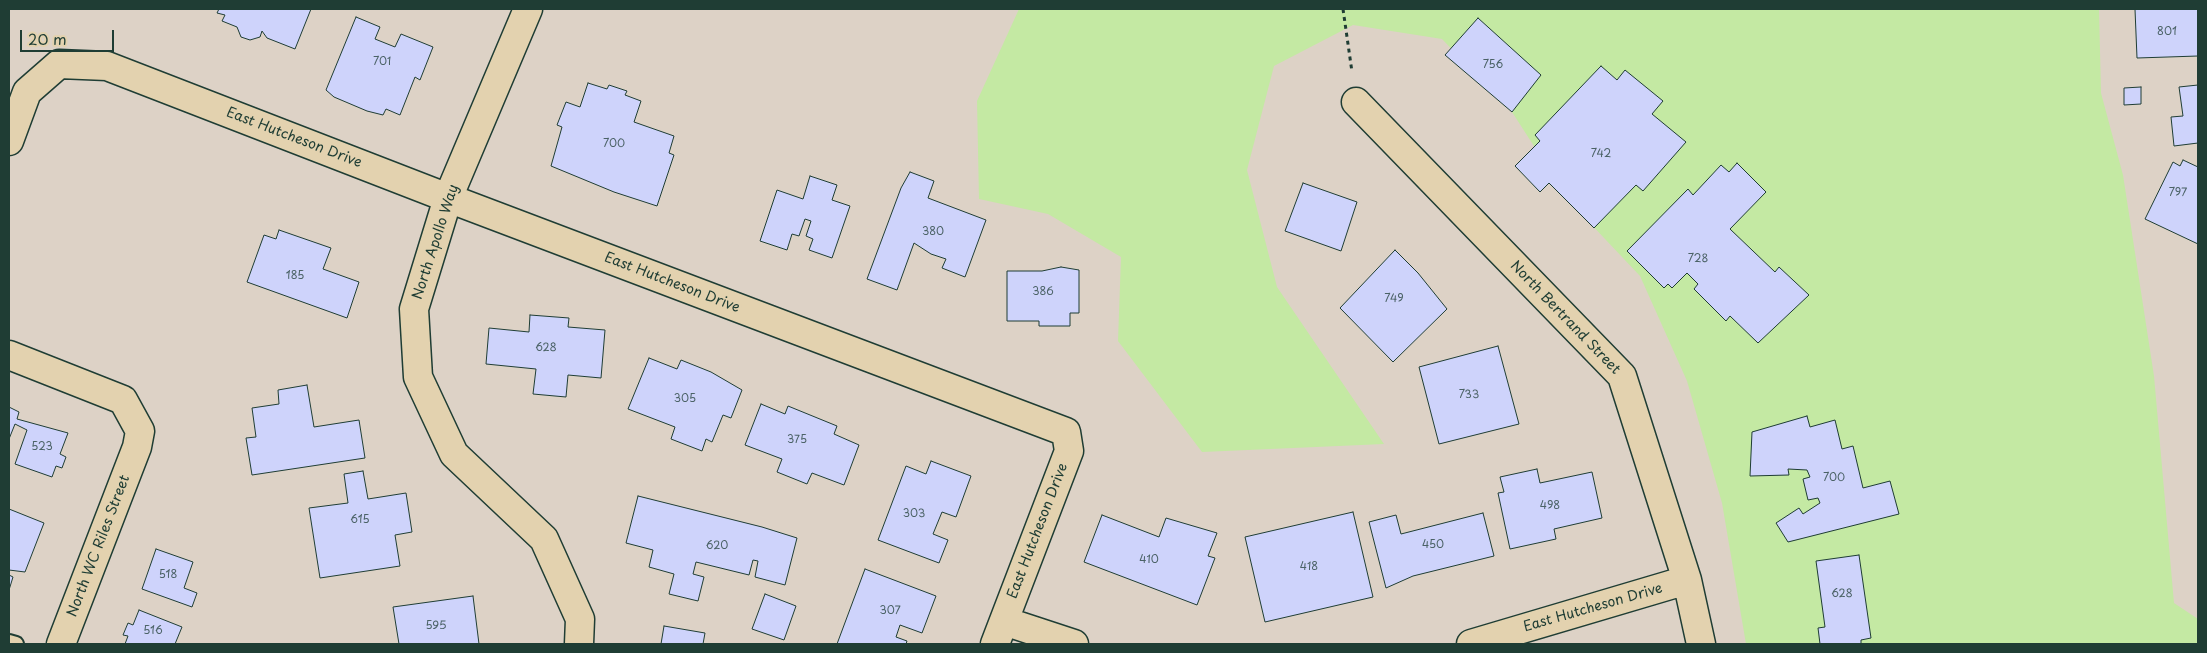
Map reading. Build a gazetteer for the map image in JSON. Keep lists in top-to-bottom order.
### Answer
{
  "streets": {
    "street": [
      "East Hutcheson Drive",
      "North Apollo Way",
      "North Bertrand Street",
      "North WC Riles Street"
    ]
  },
  "crossings": [
    ["East Hutcheson Drive", "North Apollo Way"],
    ["East Hutcheson Drive", "North Bertrand Street"]
  ],
  "house_numbers": [
    "801",
    "701",
    "756",
    "700",
    "742",
    "797",
    "380",
    "728",
    "185",
    "386",
    "749",
    "628",
    "733",
    "305",
    "375",
    "523",
    "700",
    "498",
    "303",
    "615",
    "450",
    "620",
    "410",
    "418",
    "518",
    "628",
    "307",
    "595",
    "516"
  ],
  "scale_bar": "20 m"
}
